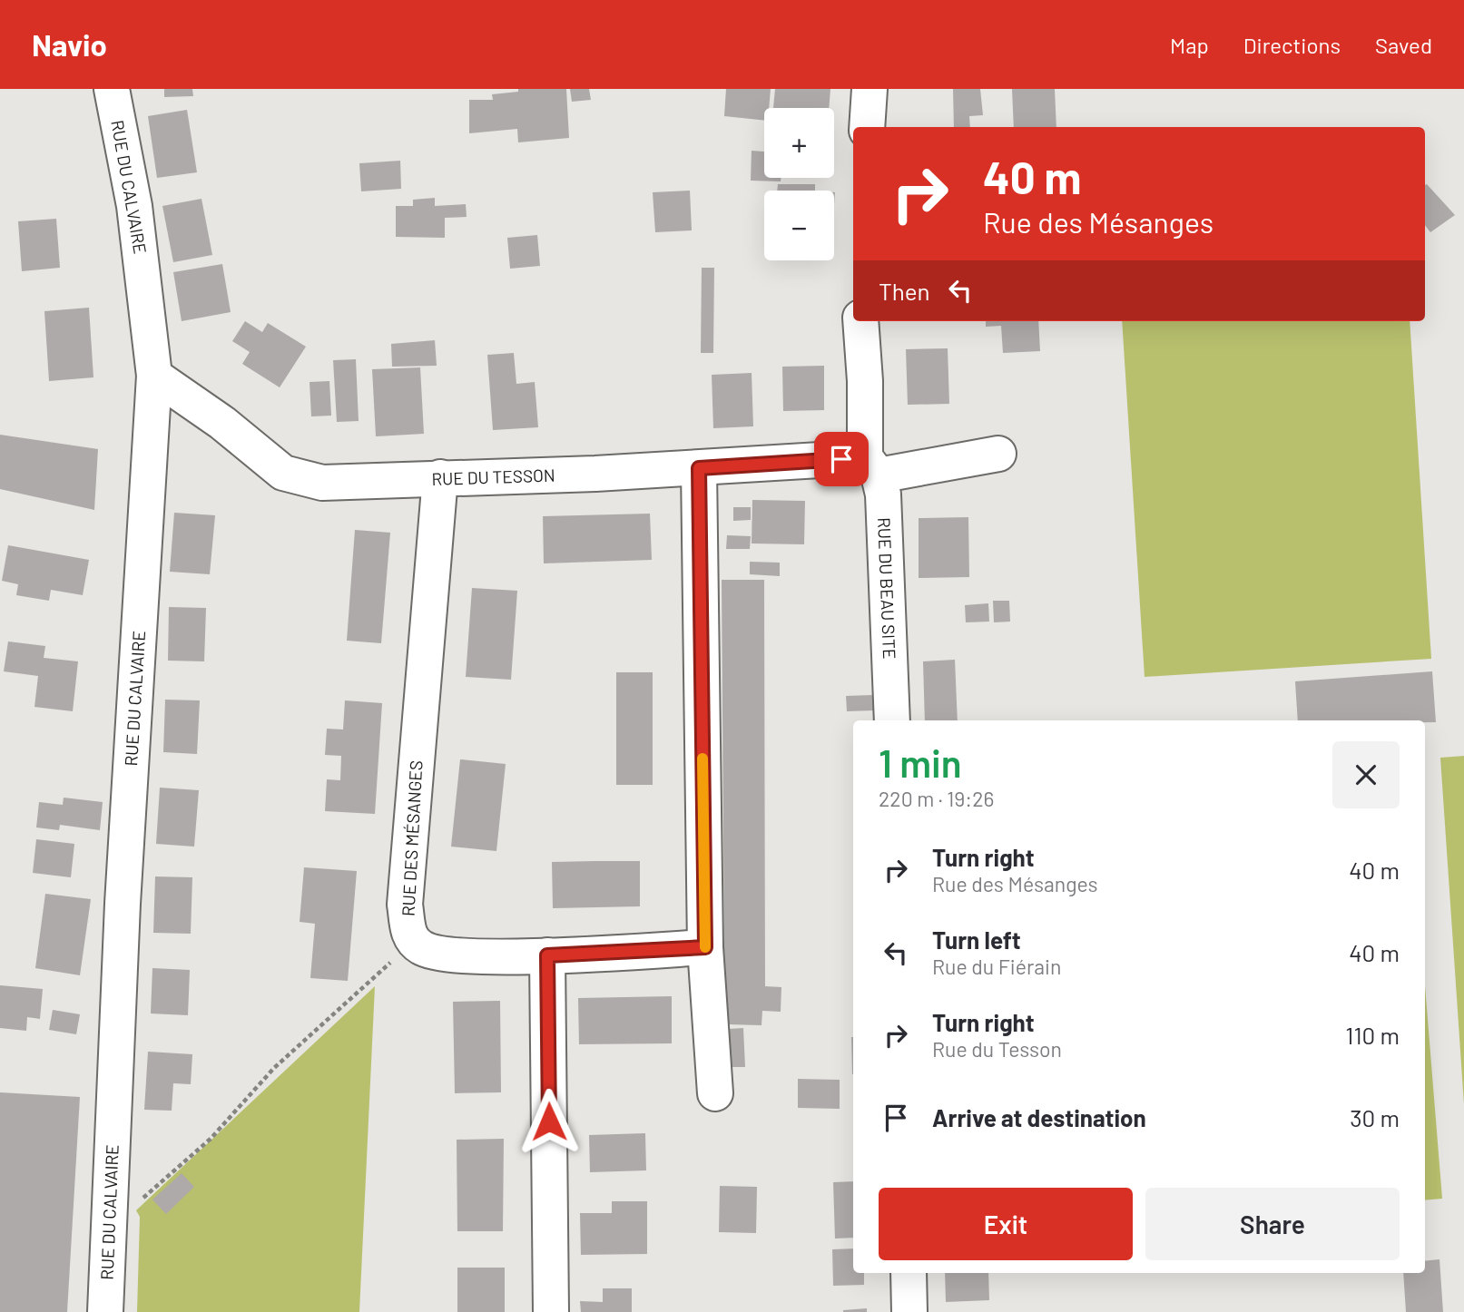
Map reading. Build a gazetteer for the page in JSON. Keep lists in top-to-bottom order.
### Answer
{
  "streets": {
    "street": [
      "RUE DU CALVAIRE",
      "RUE DU TESSON",
      "RUE DU BEAU SITE",
      "RUE DES MÉSANGES"
    ]
  },
  "crossings": [
    ["RUE DU CALVAIRE", "RUE DU TESSON"],
    ["RUE DU TESSON", "RUE DU BEAU SITE"],
    ["RUE DU TESSON", "RUE DES MÉSANGES"]
  ],
  "page": {
    "header": "Navio",
    "nav": ["Map", "Directions", "Saved"],
    "map_buttons": ["+", "−"],
    "turn": ["40 m", "Rue des Mésanges"],
    "then": "Then",
    "heading": ["1 min", "220 m · 19:26"],
    "list": [
      {
        "name": "Turn right",
        "note": "Rue des Mésanges",
        "value": "40 m"
      },
      {
        "name": "Turn left",
        "note": "Rue du Fiérain",
        "value": "40 m"
      },
      {
        "name": "Turn right",
        "note": "Rue du Tesson",
        "value": "110 m"
      },
      {
        "name": "Arrive at destination",
        "value": "30 m"
      }
    ],
    "buttons": ["Exit", "Share"]
  }
}
